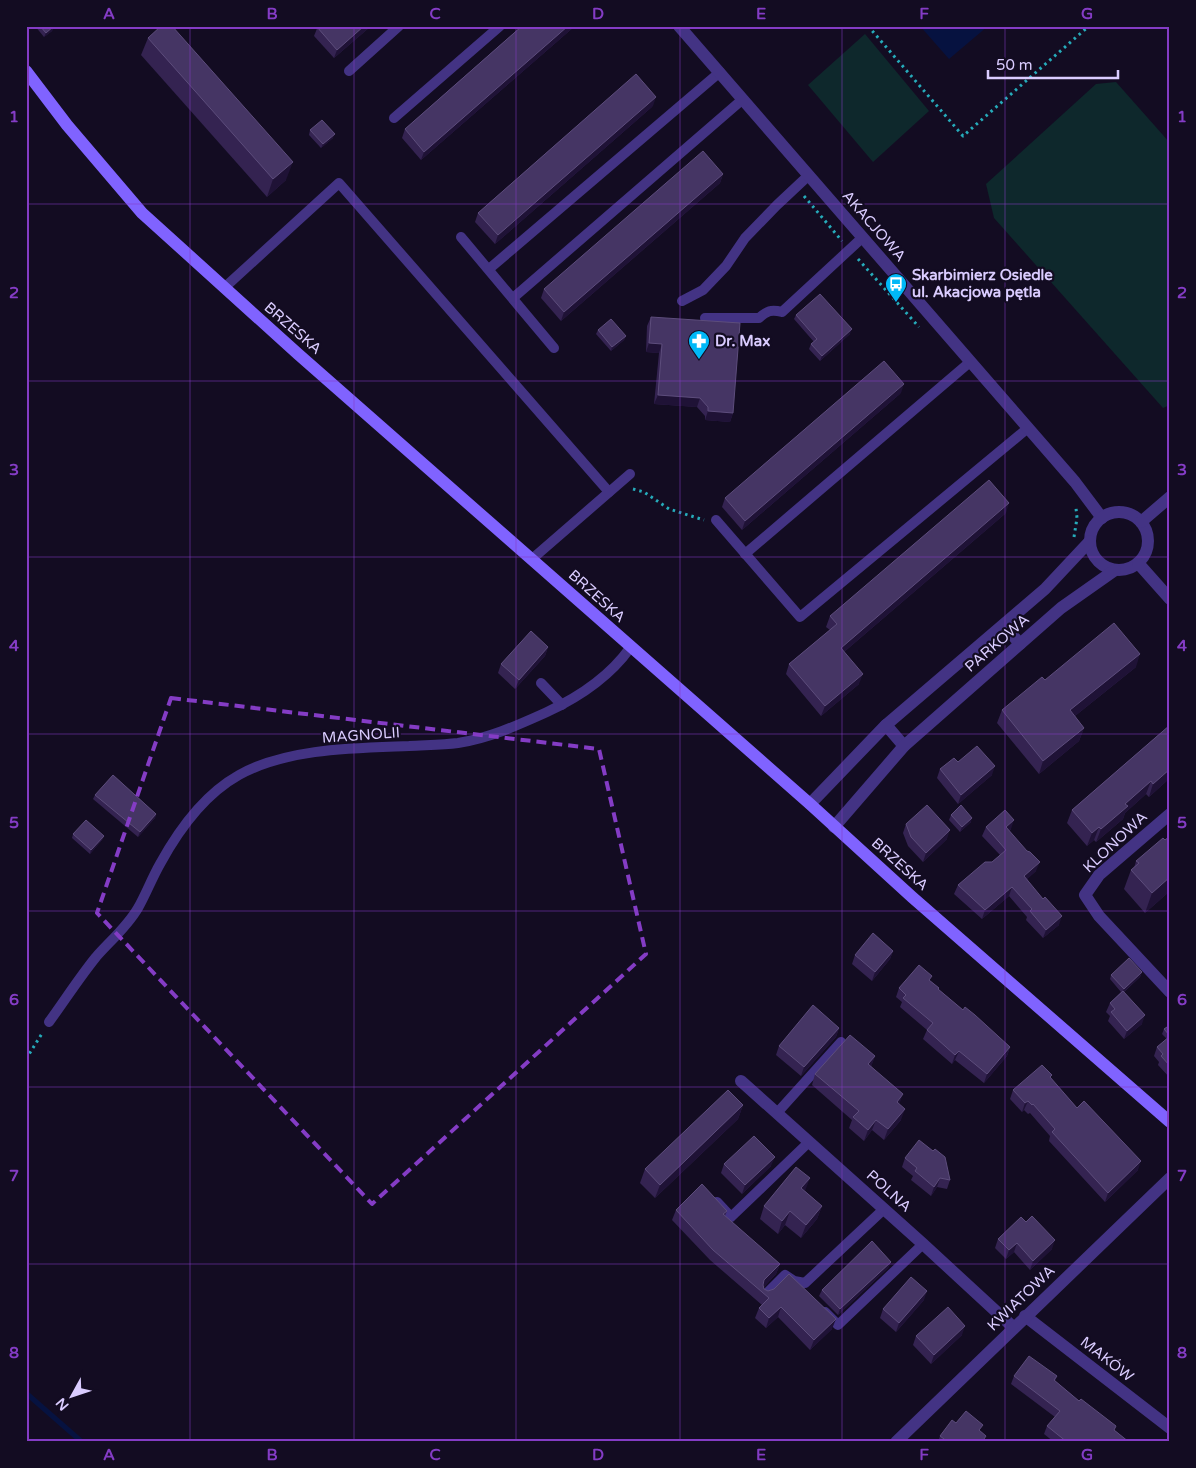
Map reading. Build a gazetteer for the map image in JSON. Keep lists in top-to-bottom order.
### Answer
{
  "streets": {
    "street": [
      "AKACJOWA",
      "BRZESKA",
      "PARKOWA",
      "KLONOWA",
      "POLNA",
      "KWIATOWA",
      "MAKÓW"
    ],
    "lane": ["MAGNOLII"]
  },
  "crossings": [
    ["AKACJOWA", "PARKOWA"],
    ["BRZESKA", "PARKOWA"],
    ["BRZESKA", "MAGNOLII"],
    ["POLNA", "KWIATOWA"],
    ["KWIATOWA", "MAKÓW"]
  ],
  "places": {
    "bus stop": ["Skarbimierz Osiedle ul. Akacjowa pętla"],
    "pharmacy": ["Dr. Max"]
  },
  "scale_bar": "50 m",
  "north": "bottom left",
  "grid": {
    "columns": [
      "A",
      "B",
      "C",
      "D",
      "E",
      "F",
      "G"
    ],
    "rows": [
      "1",
      "2",
      "3",
      "4",
      "5",
      "6",
      "7",
      "8"
    ]
  }
}
